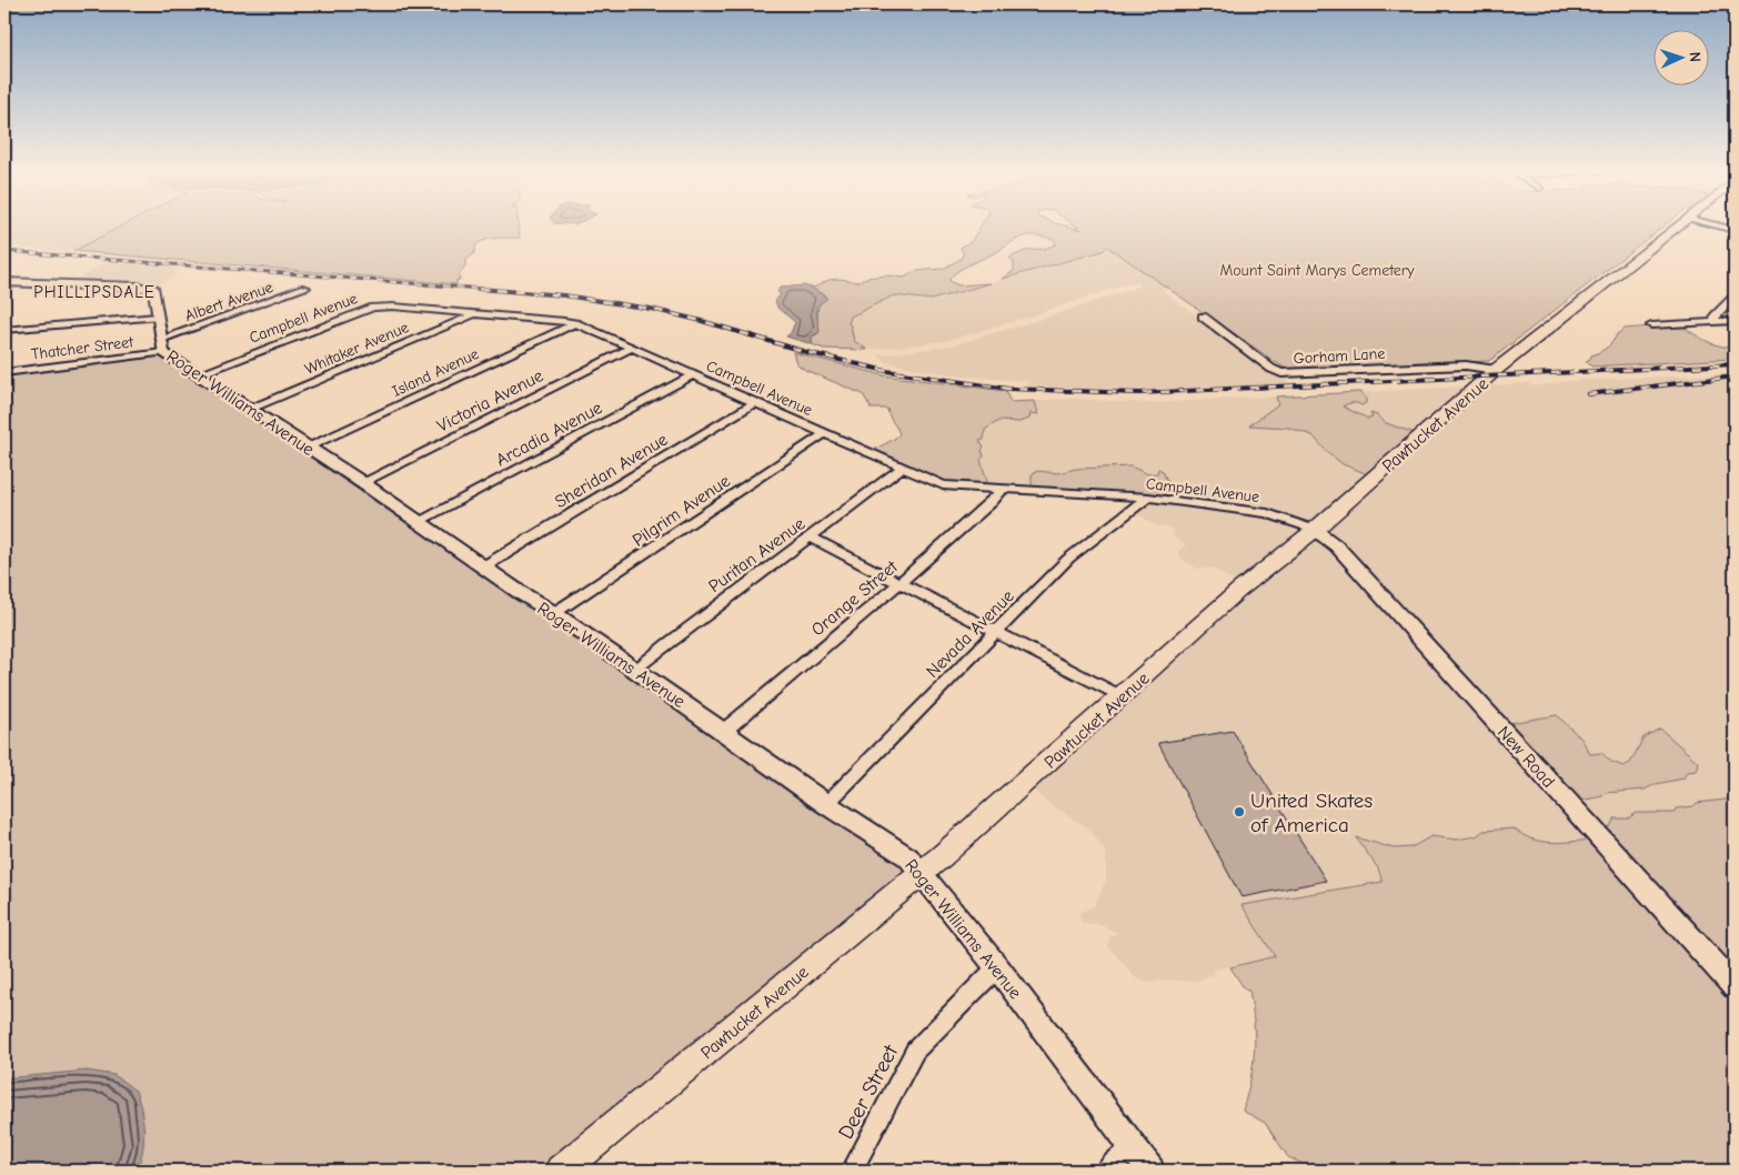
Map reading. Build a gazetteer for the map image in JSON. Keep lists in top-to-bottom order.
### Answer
{
  "streets": {
    "main road": ["Roger Williams Avenue", "Pawtucket Avenue", "New Road"],
    "street": [
      "Albert Avenue",
      "Campbell Avenue",
      "Thatcher Street",
      "Whitaker Avenue",
      "Gorham Lane",
      "Island Avenue",
      "Victoria Avenue",
      "Arcadia Avenue",
      "Sheridan Avenue",
      "Pilgrim Avenue",
      "Puritan Avenue",
      "Orange Street",
      "Nevada Avenue",
      "Deer Street"
    ]
  },
  "crossings": [
    ["Albert Avenue", "Thatcher Street"],
    ["Albert Avenue", "Roger Williams Avenue"],
    ["Campbell Avenue", "Whitaker Avenue"],
    ["Campbell Avenue", "Island Avenue"],
    ["Campbell Avenue", "Victoria Avenue"],
    ["Campbell Avenue", "Roger Williams Avenue"],
    ["Campbell Avenue", "Pawtucket Avenue"],
    ["Campbell Avenue", "Arcadia Avenue"],
    ["Campbell Avenue", "Sheridan Avenue"],
    ["Campbell Avenue", "Pilgrim Avenue"],
    ["Campbell Avenue", "Puritan Avenue"],
    ["Campbell Avenue", "Orange Street"],
    ["Campbell Avenue", "Nevada Avenue"],
    ["Campbell Avenue", "New Road"],
    ["Thatcher Street", "Roger Williams Avenue"],
    ["Whitaker Avenue", "Roger Williams Avenue"],
    ["Gorham Lane", "Pawtucket Avenue"],
    ["Island Avenue", "Roger Williams Avenue"],
    ["Victoria Avenue", "Roger Williams Avenue"],
    ["Roger Williams Avenue", "Pawtucket Avenue"],
    ["Roger Williams Avenue", "Arcadia Avenue"],
    ["Roger Williams Avenue", "Sheridan Avenue"],
    ["Roger Williams Avenue", "Pilgrim Avenue"],
    ["Roger Williams Avenue", "Puritan Avenue"],
    ["Roger Williams Avenue", "Orange Street"],
    ["Roger Williams Avenue", "Nevada Avenue"],
    ["Roger Williams Avenue", "Deer Street"],
    ["Pawtucket Avenue", "New Road"]
  ],
  "districts": ["PHILLIPSDALE"],
  "parks": ["Mount Saint Marys Cemetery"],
  "places": ["United Skates of America"],
  "north": "right"
}
